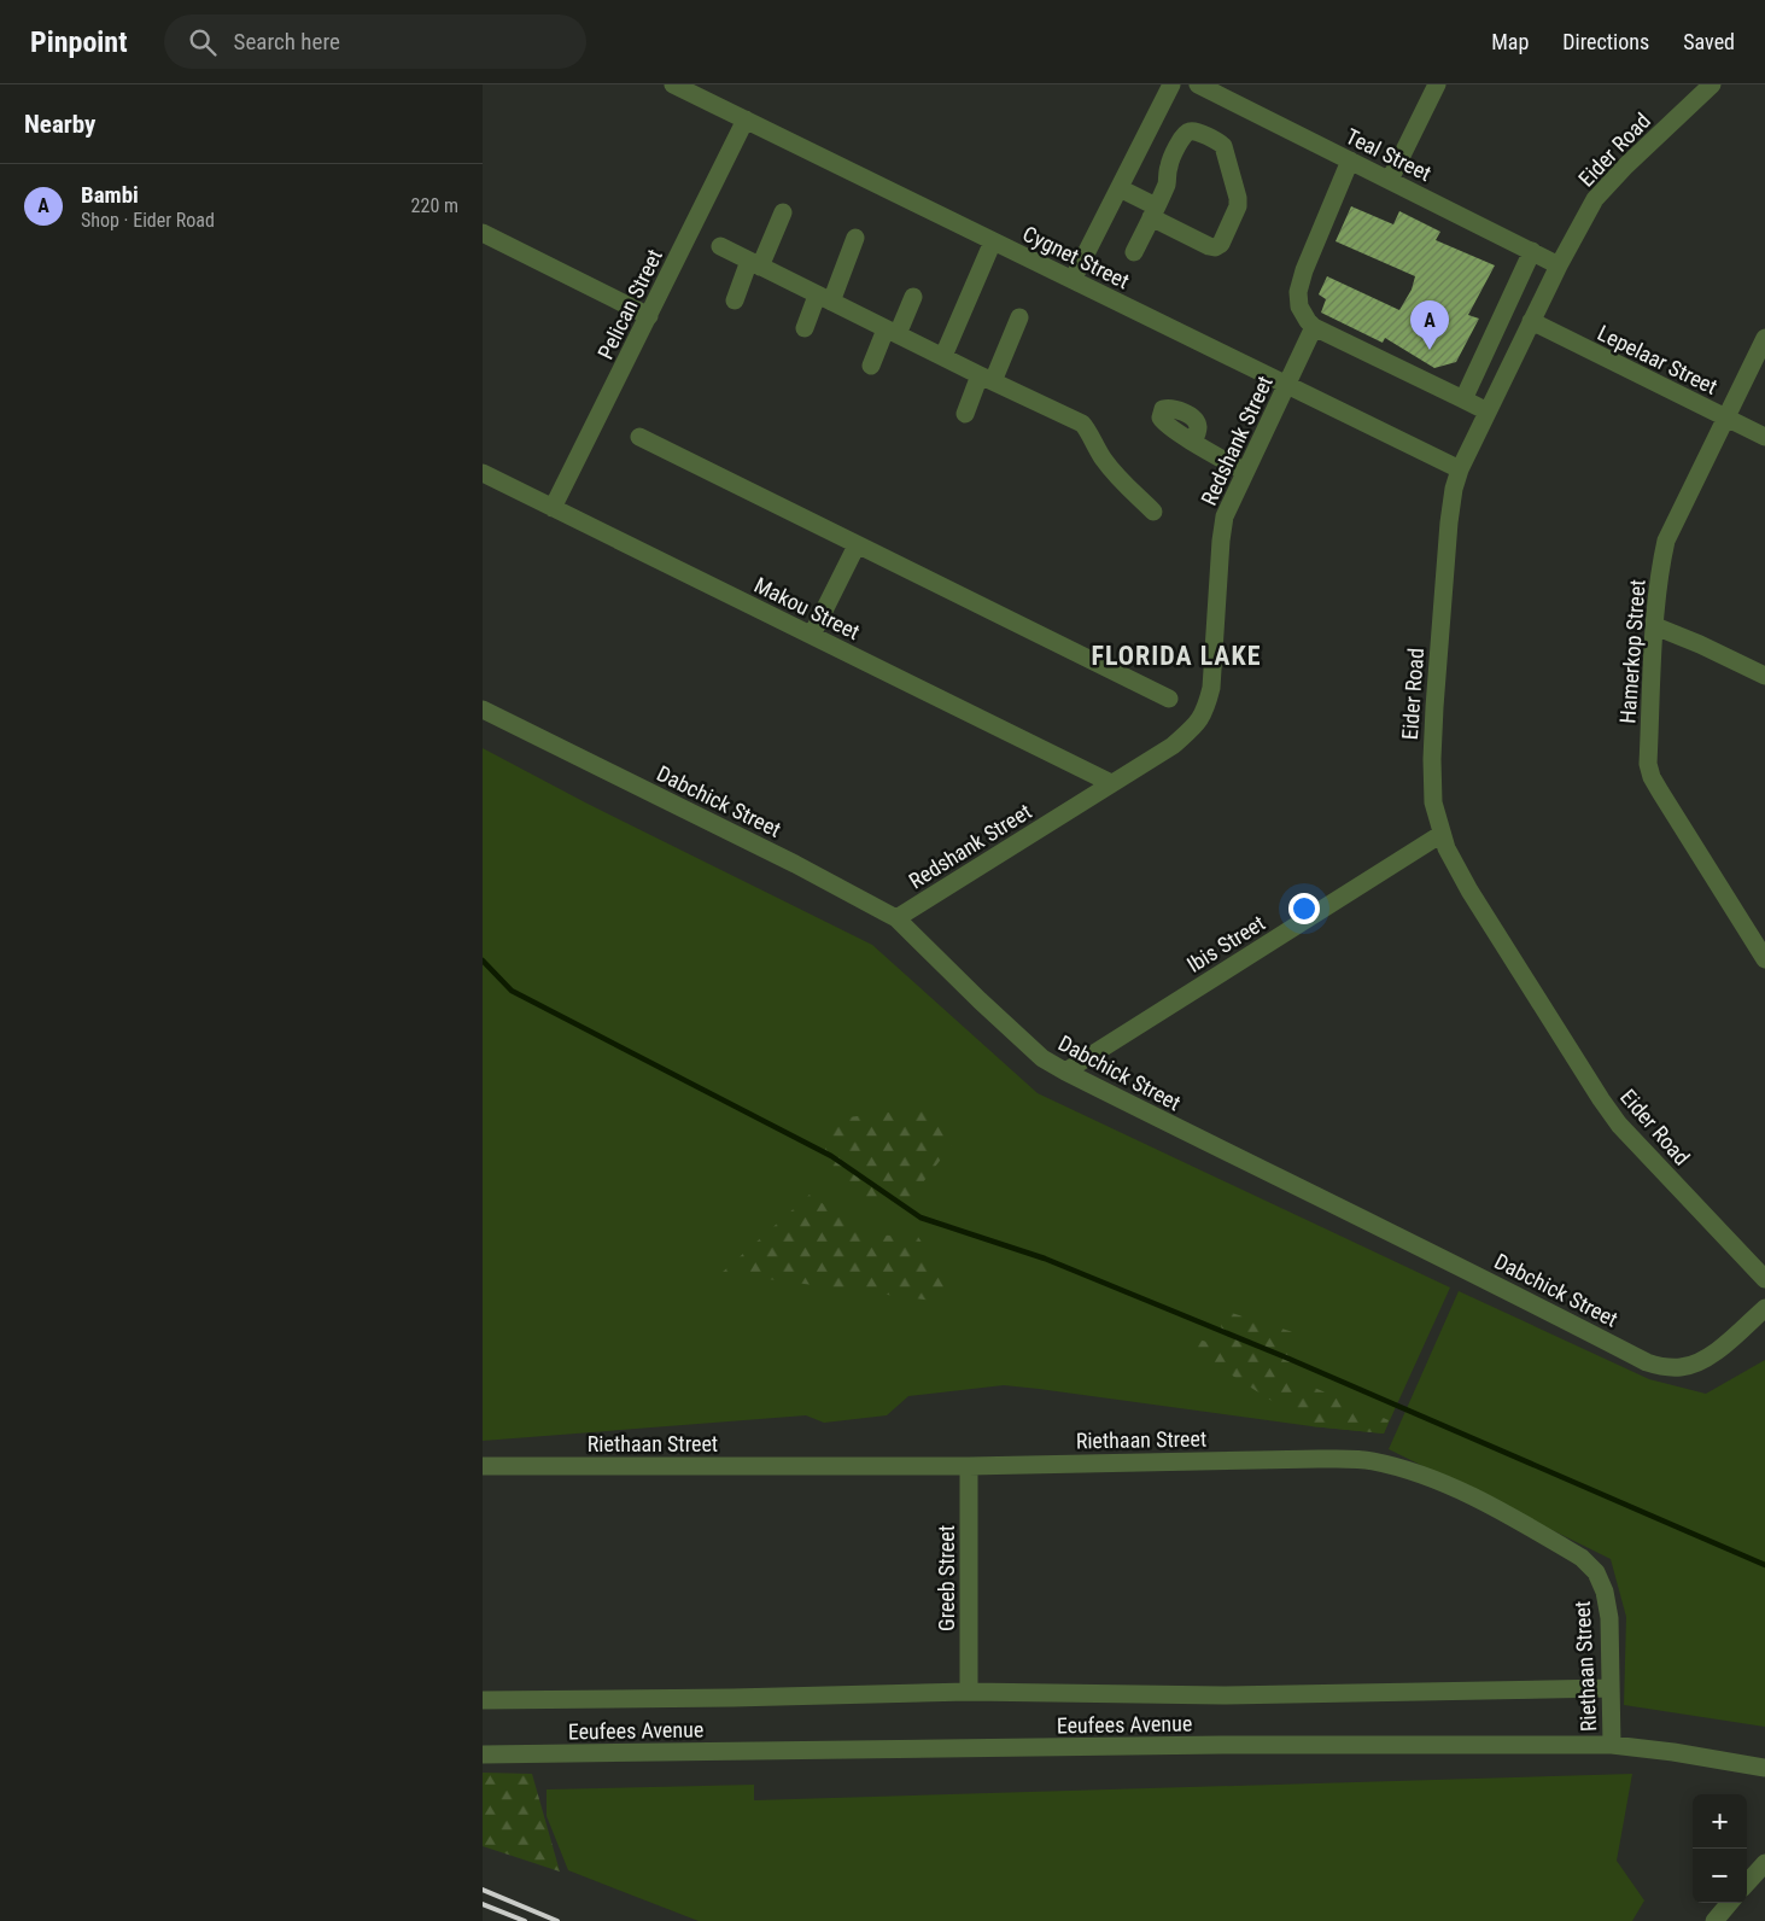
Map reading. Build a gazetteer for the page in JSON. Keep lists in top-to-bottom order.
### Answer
{
  "streets": {
    "street": [
      "Eider Road",
      "Teal Street",
      "Cygnet Street",
      "Pelican Street",
      "Lepelaar Street",
      "Redshank Street",
      "Makou Street",
      "Hamerkop Street",
      "Dabchick Street",
      "Ibis Street",
      "Riethaan Street",
      "Greeb Street",
      "Eeufees Avenue"
    ]
  },
  "crossings": [
    ["Eider Road", "Teal Street"],
    ["Eider Road", "Cygnet Street"],
    ["Eider Road", "Lepelaar Street"],
    ["Eider Road", "Ibis Street"],
    ["Cygnet Street", "Pelican Street"],
    ["Cygnet Street", "Redshank Street"],
    ["Pelican Street", "Makou Street"],
    ["Lepelaar Street", "Hamerkop Street"],
    ["Redshank Street", "Makou Street"],
    ["Redshank Street", "Dabchick Street"],
    ["Dabchick Street", "Ibis Street"],
    ["Riethaan Street", "Greeb Street"],
    ["Riethaan Street", "Eeufees Avenue"],
    ["Greeb Street", "Eeufees Avenue"]
  ],
  "districts": ["FLORIDA LAKE"],
  "page": {
    "header": "Pinpoint",
    "search": "Search here",
    "nav": ["Map", "Directions", "Saved"],
    "heading": "Nearby",
    "list": [
      {
        "mark": "A",
        "name": "Bambi",
        "note": "Shop · Eider Road",
        "value": "220 m"
      }
    ],
    "pins": "A",
    "map_buttons": ["+", "−"]
  }
}
